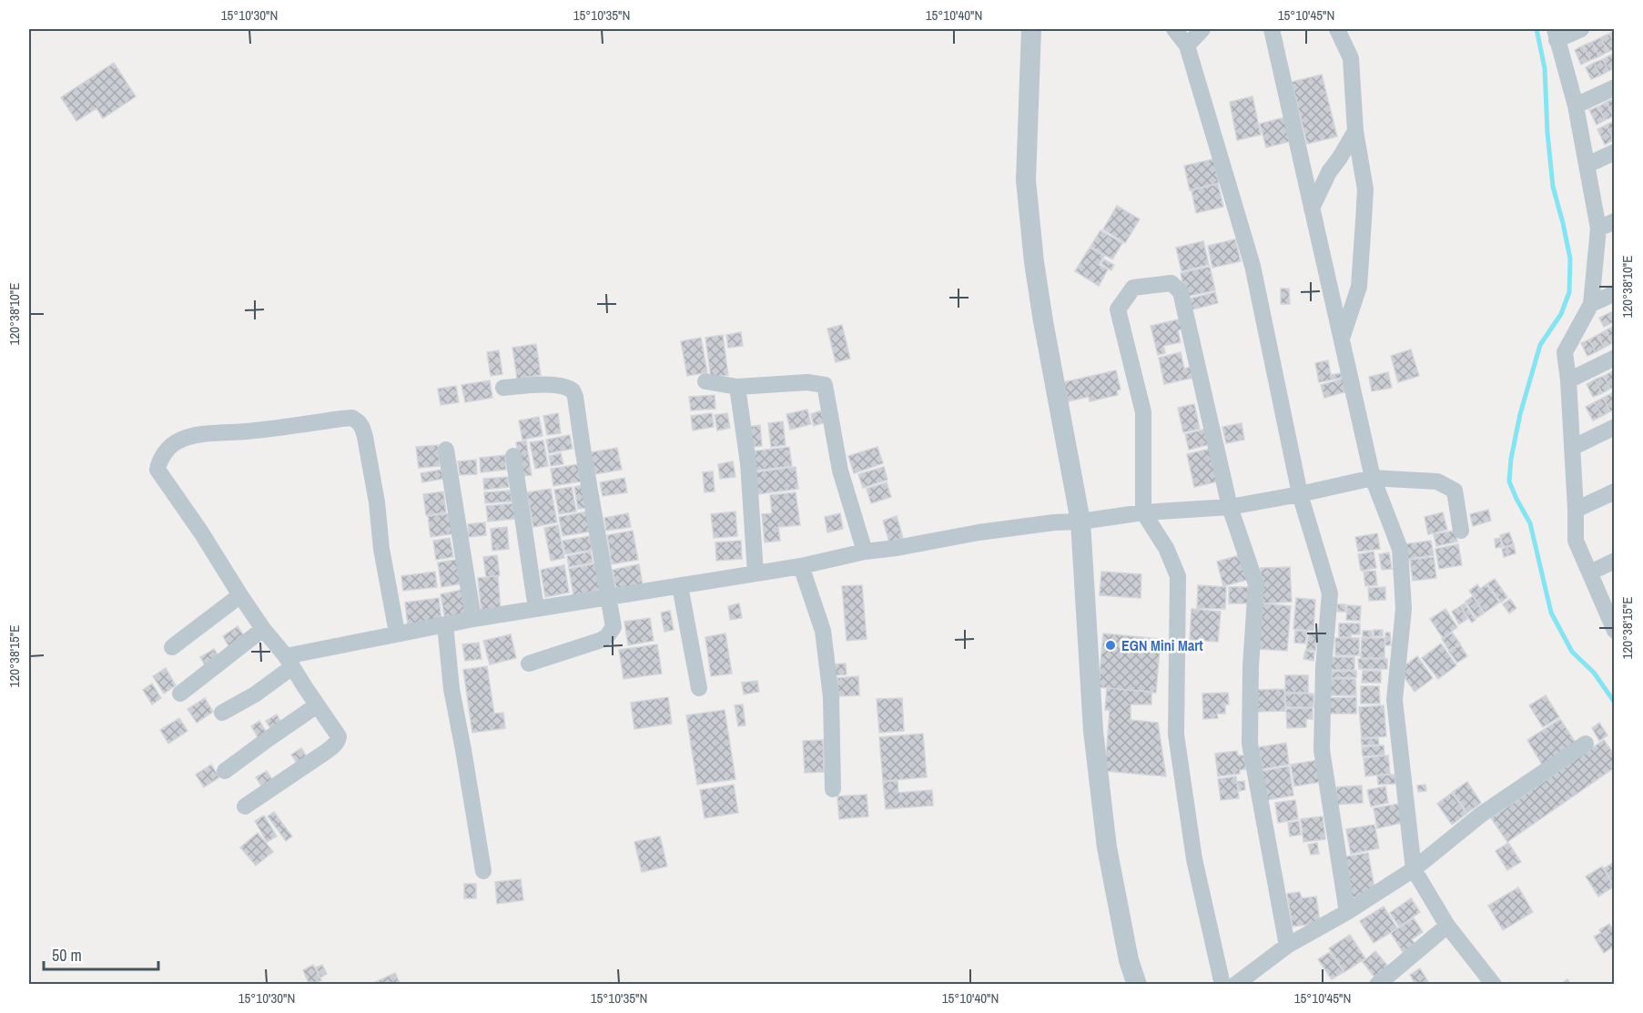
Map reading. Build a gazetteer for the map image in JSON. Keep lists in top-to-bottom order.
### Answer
{
  "places": ["EGN Mini Mart"],
  "scale_bar": "50 m",
  "coordinates": [
    "15°10'30\"N",
    "15°10'35\"N",
    "15°10'40\"N",
    "15°10'45\"N",
    "120°38'10\"E",
    "120°38'15\"E"
  ]
}
